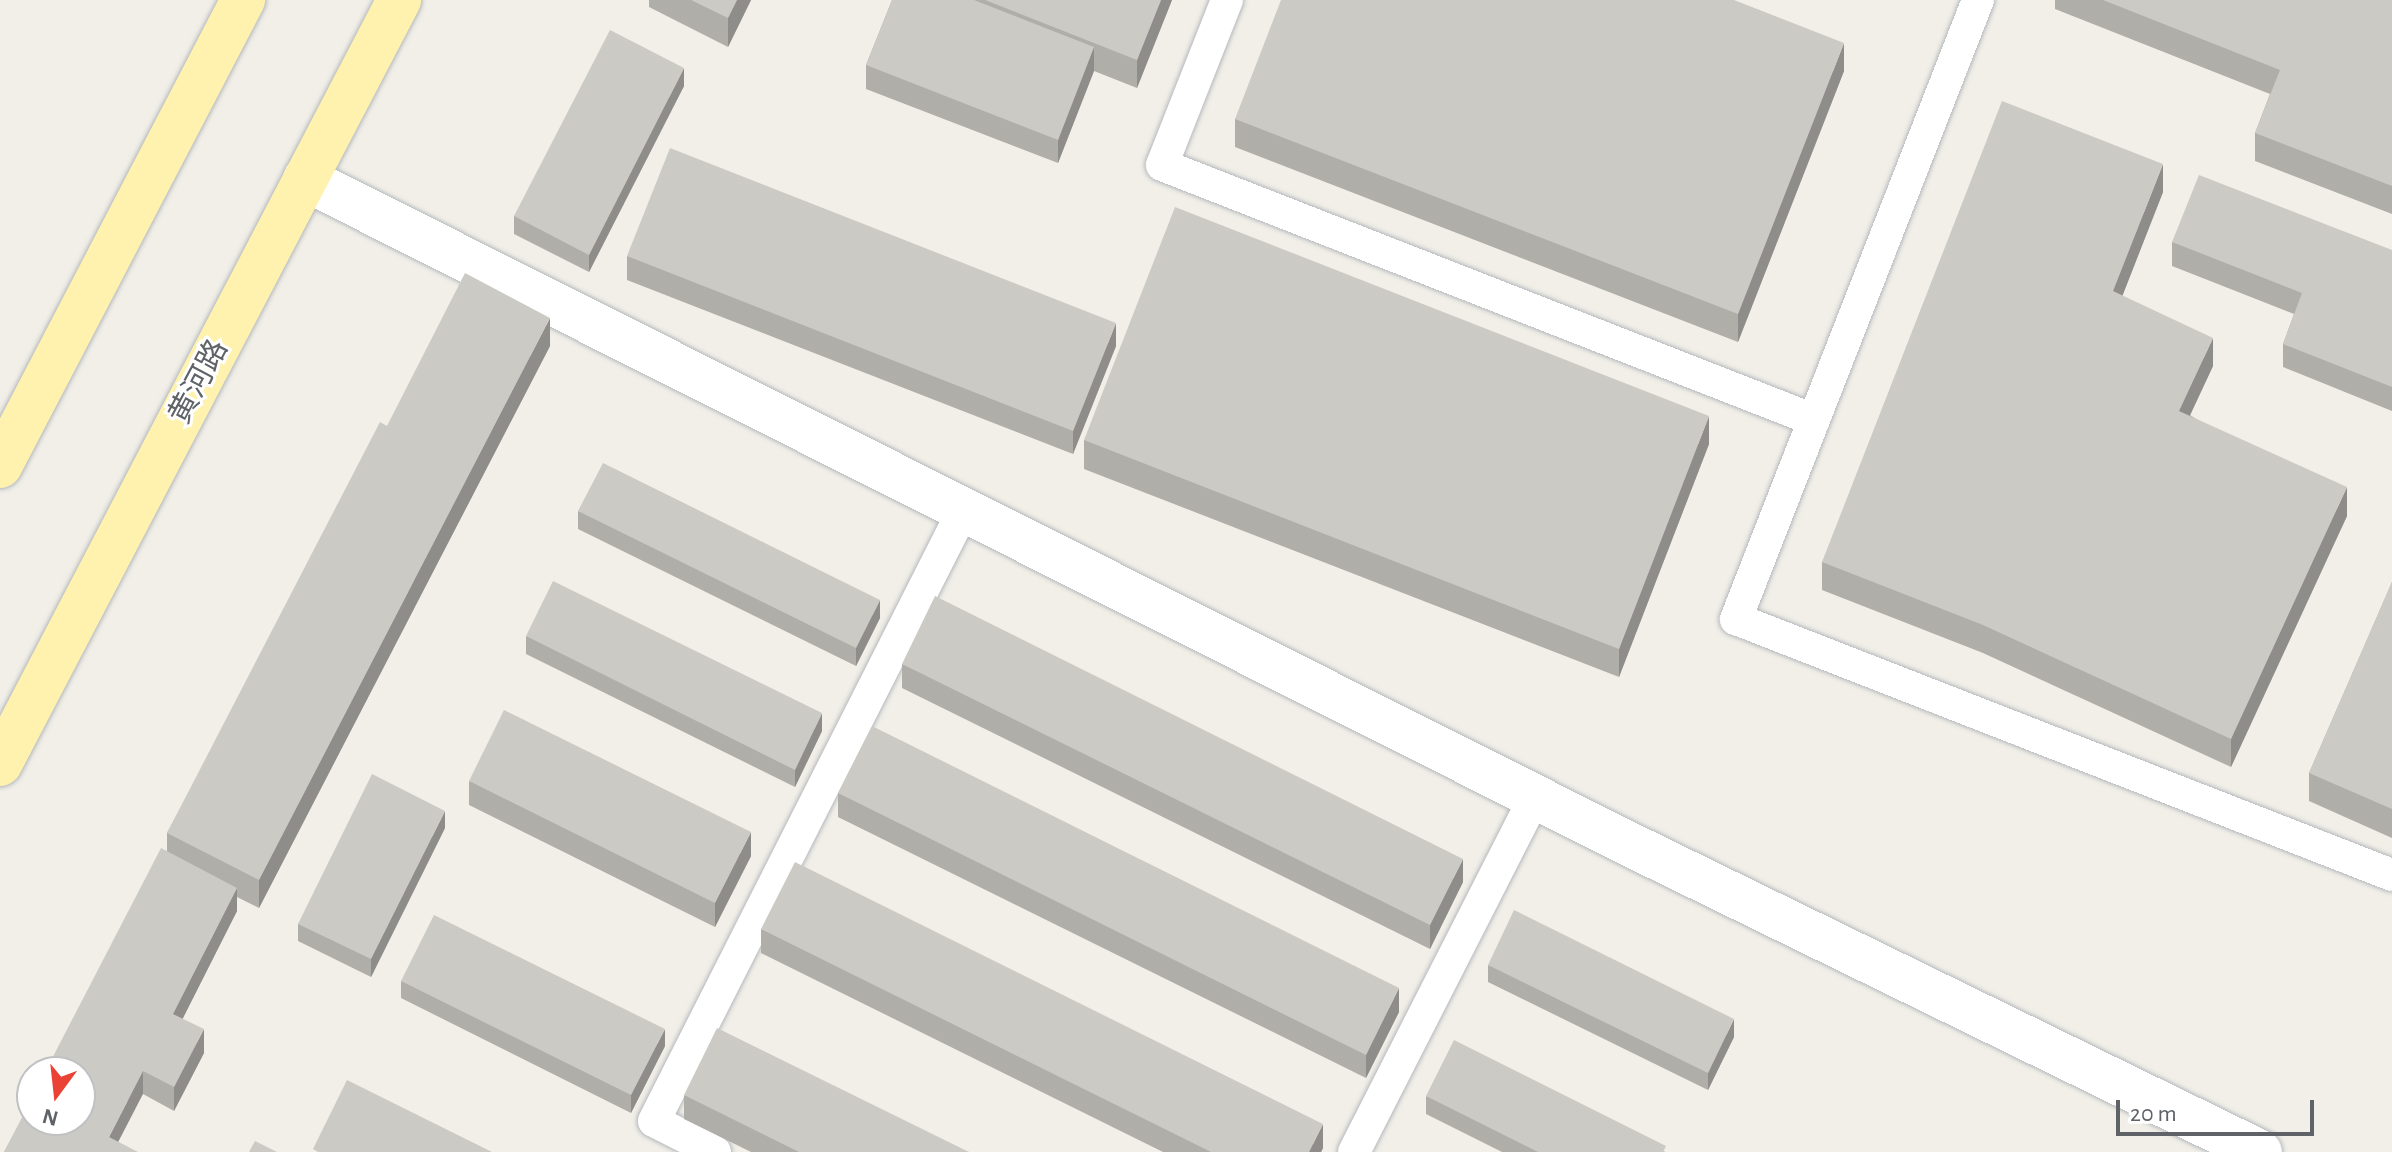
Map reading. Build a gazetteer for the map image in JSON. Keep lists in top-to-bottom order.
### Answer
{
  "streets": {
    "main road": ["黄河路"]
  },
  "scale_bar": "20 m",
  "north": "bottom"
}
